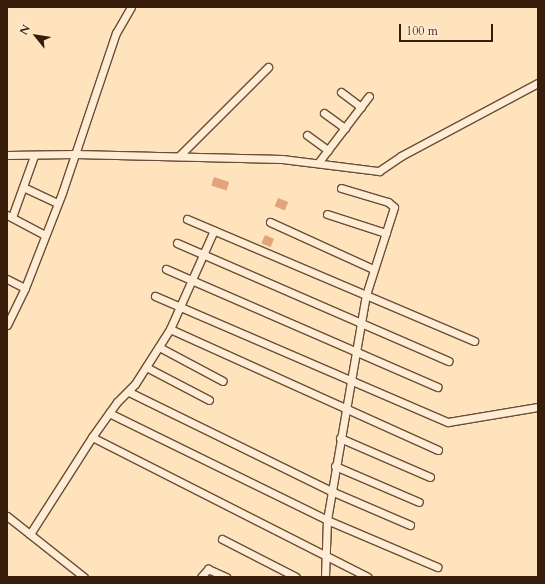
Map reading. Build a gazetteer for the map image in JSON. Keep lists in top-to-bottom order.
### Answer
{
  "scale_bar": "100 m",
  "north": "top left"
}
